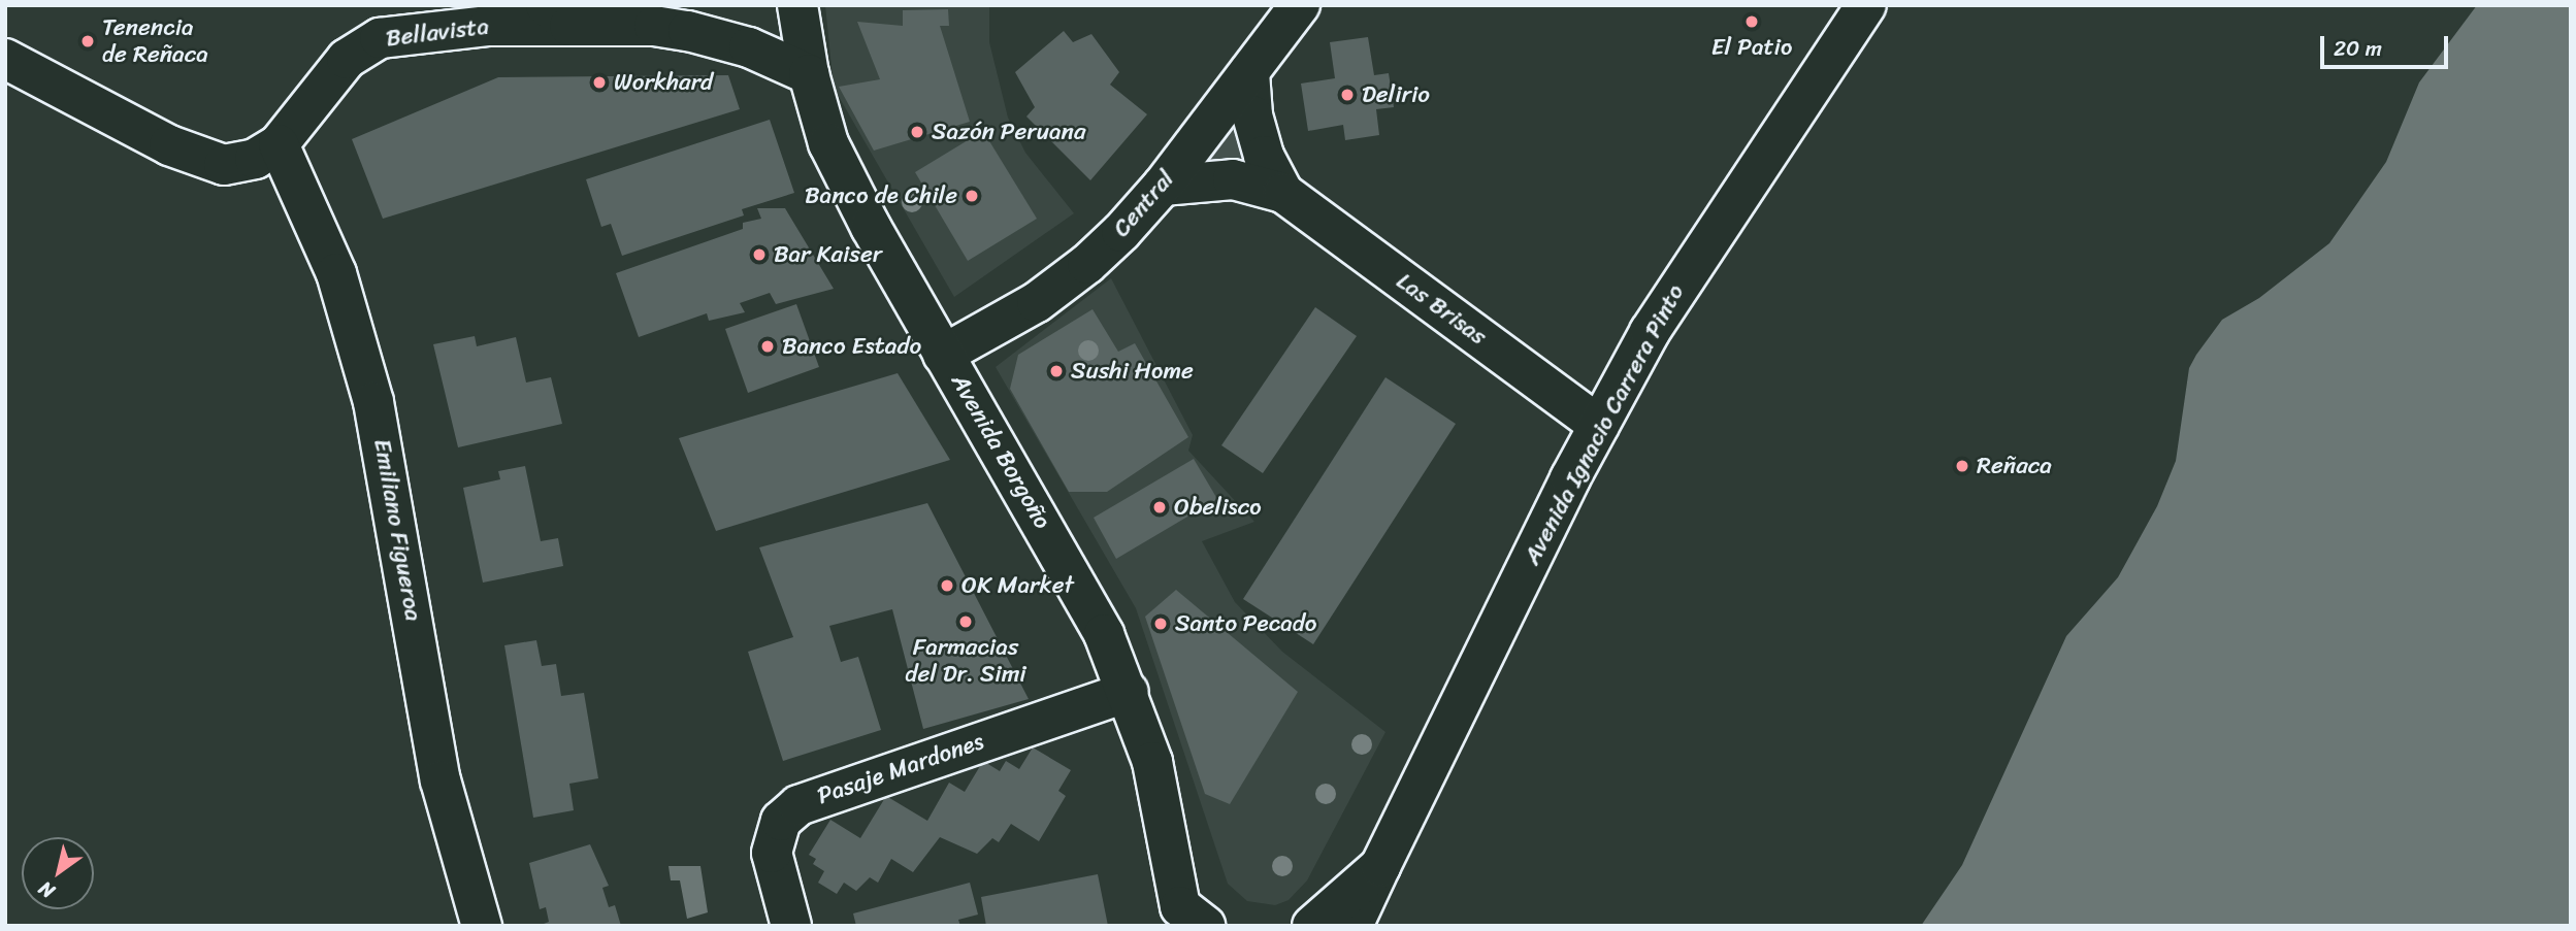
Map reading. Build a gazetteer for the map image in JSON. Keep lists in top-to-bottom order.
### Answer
{
  "streets": {
    "street": [
      "Bellavista",
      "Central",
      "Las Brisas",
      "Avenida Ignacio Carrera Pinto",
      "Avenida Borgoño",
      "Emiliano Figueroa",
      "Pasaje Mardones"
    ]
  },
  "crossings": [
    ["Bellavista", "Avenida Borgoño"],
    ["Bellavista", "Emiliano Figueroa"],
    ["Central", "Las Brisas"],
    ["Central", "Avenida Borgoño"],
    ["Las Brisas", "Avenida Ignacio Carrera Pinto"],
    ["Avenida Borgoño", "Pasaje Mardones"]
  ],
  "places": [
    "El Patio",
    "Tenencia de Reñaca",
    "Workhard",
    "Delirio",
    "Sazón Peruana",
    "Banco de Chile",
    "Bar Kaiser",
    "Banco Estado",
    "Sushi Home",
    "Reñaca",
    "Obelisco",
    "OK Market",
    "Farmacias del Dr. Simi",
    "Santo Pecado"
  ],
  "scale_bar": "20 m",
  "north": "bottom left"
}
